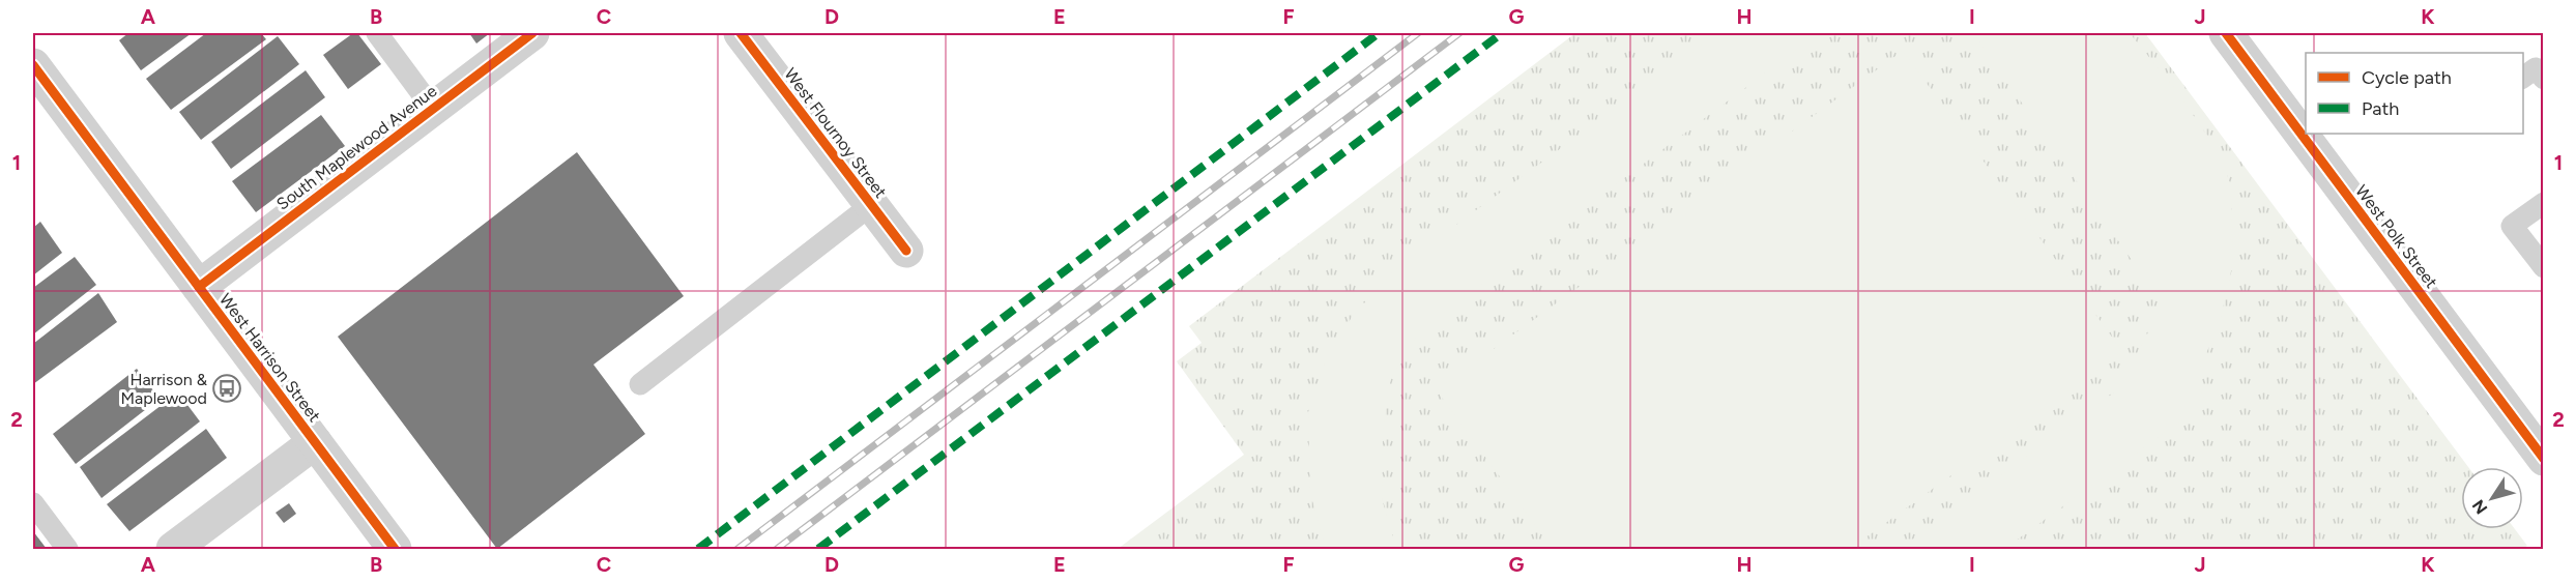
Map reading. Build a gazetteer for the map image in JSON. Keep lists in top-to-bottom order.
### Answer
{
  "streets": {
    "street": [
      "West Flournoy Street",
      "South Maplewood Avenue",
      "West Polk Street",
      "West Harrison Street"
    ]
  },
  "crossings": [
    ["South Maplewood Avenue", "West Harrison Street"]
  ],
  "places": {
    "bus stop": ["Harrison & Maplewood"]
  },
  "legend": ["Cycle path", "Path"],
  "north": "bottom left",
  "grid": {
    "columns": [
      "A",
      "B",
      "C",
      "D",
      "E",
      "F",
      "G",
      "H",
      "I",
      "J",
      "K"
    ],
    "rows": ["1", "2"]
  }
}
